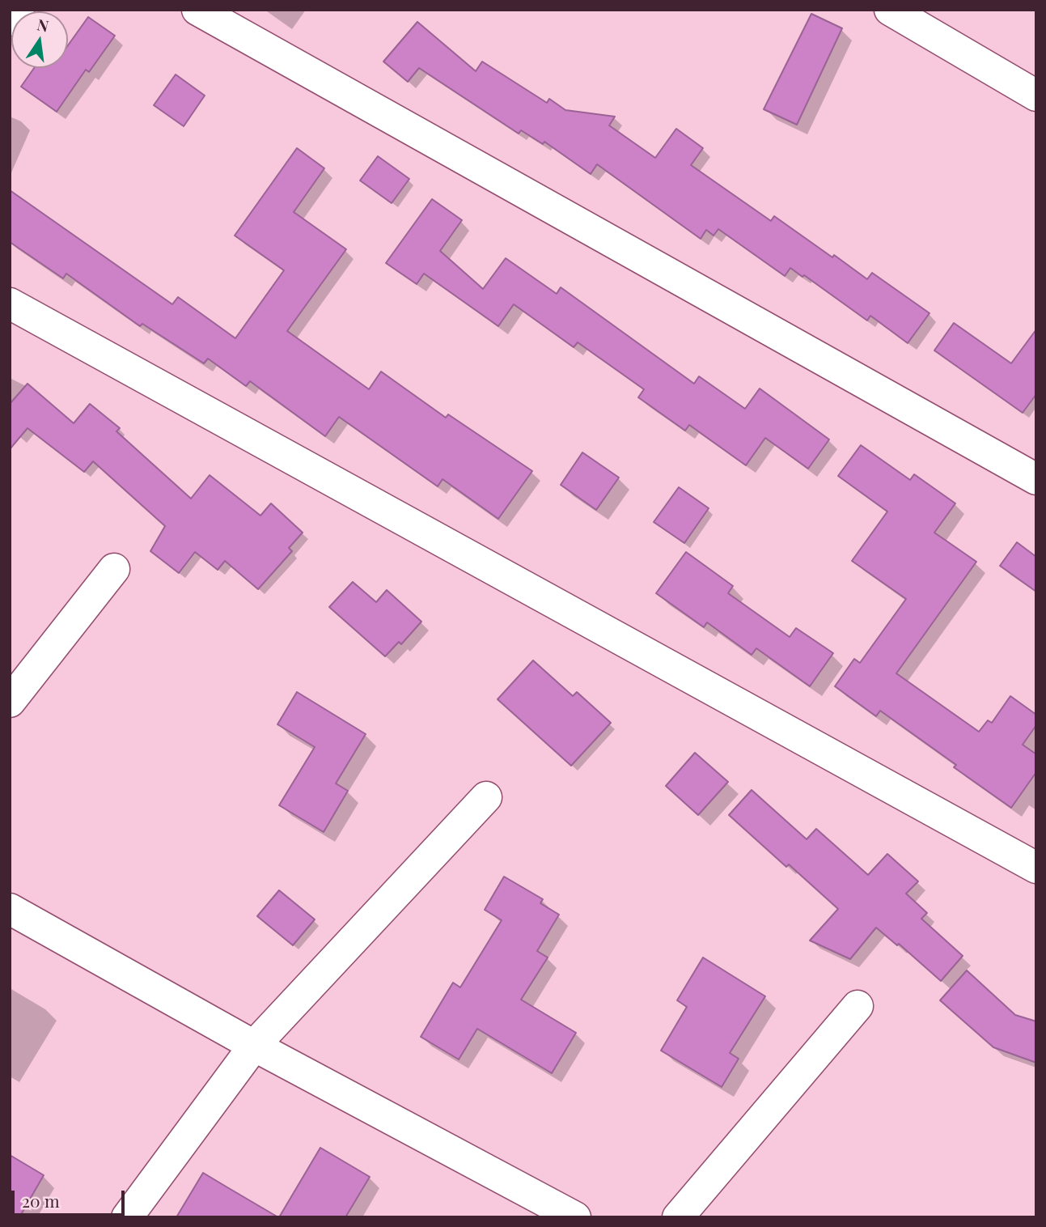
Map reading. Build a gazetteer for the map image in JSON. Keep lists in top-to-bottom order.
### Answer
{
  "scale_bar": "20 m",
  "north": "top"
}
